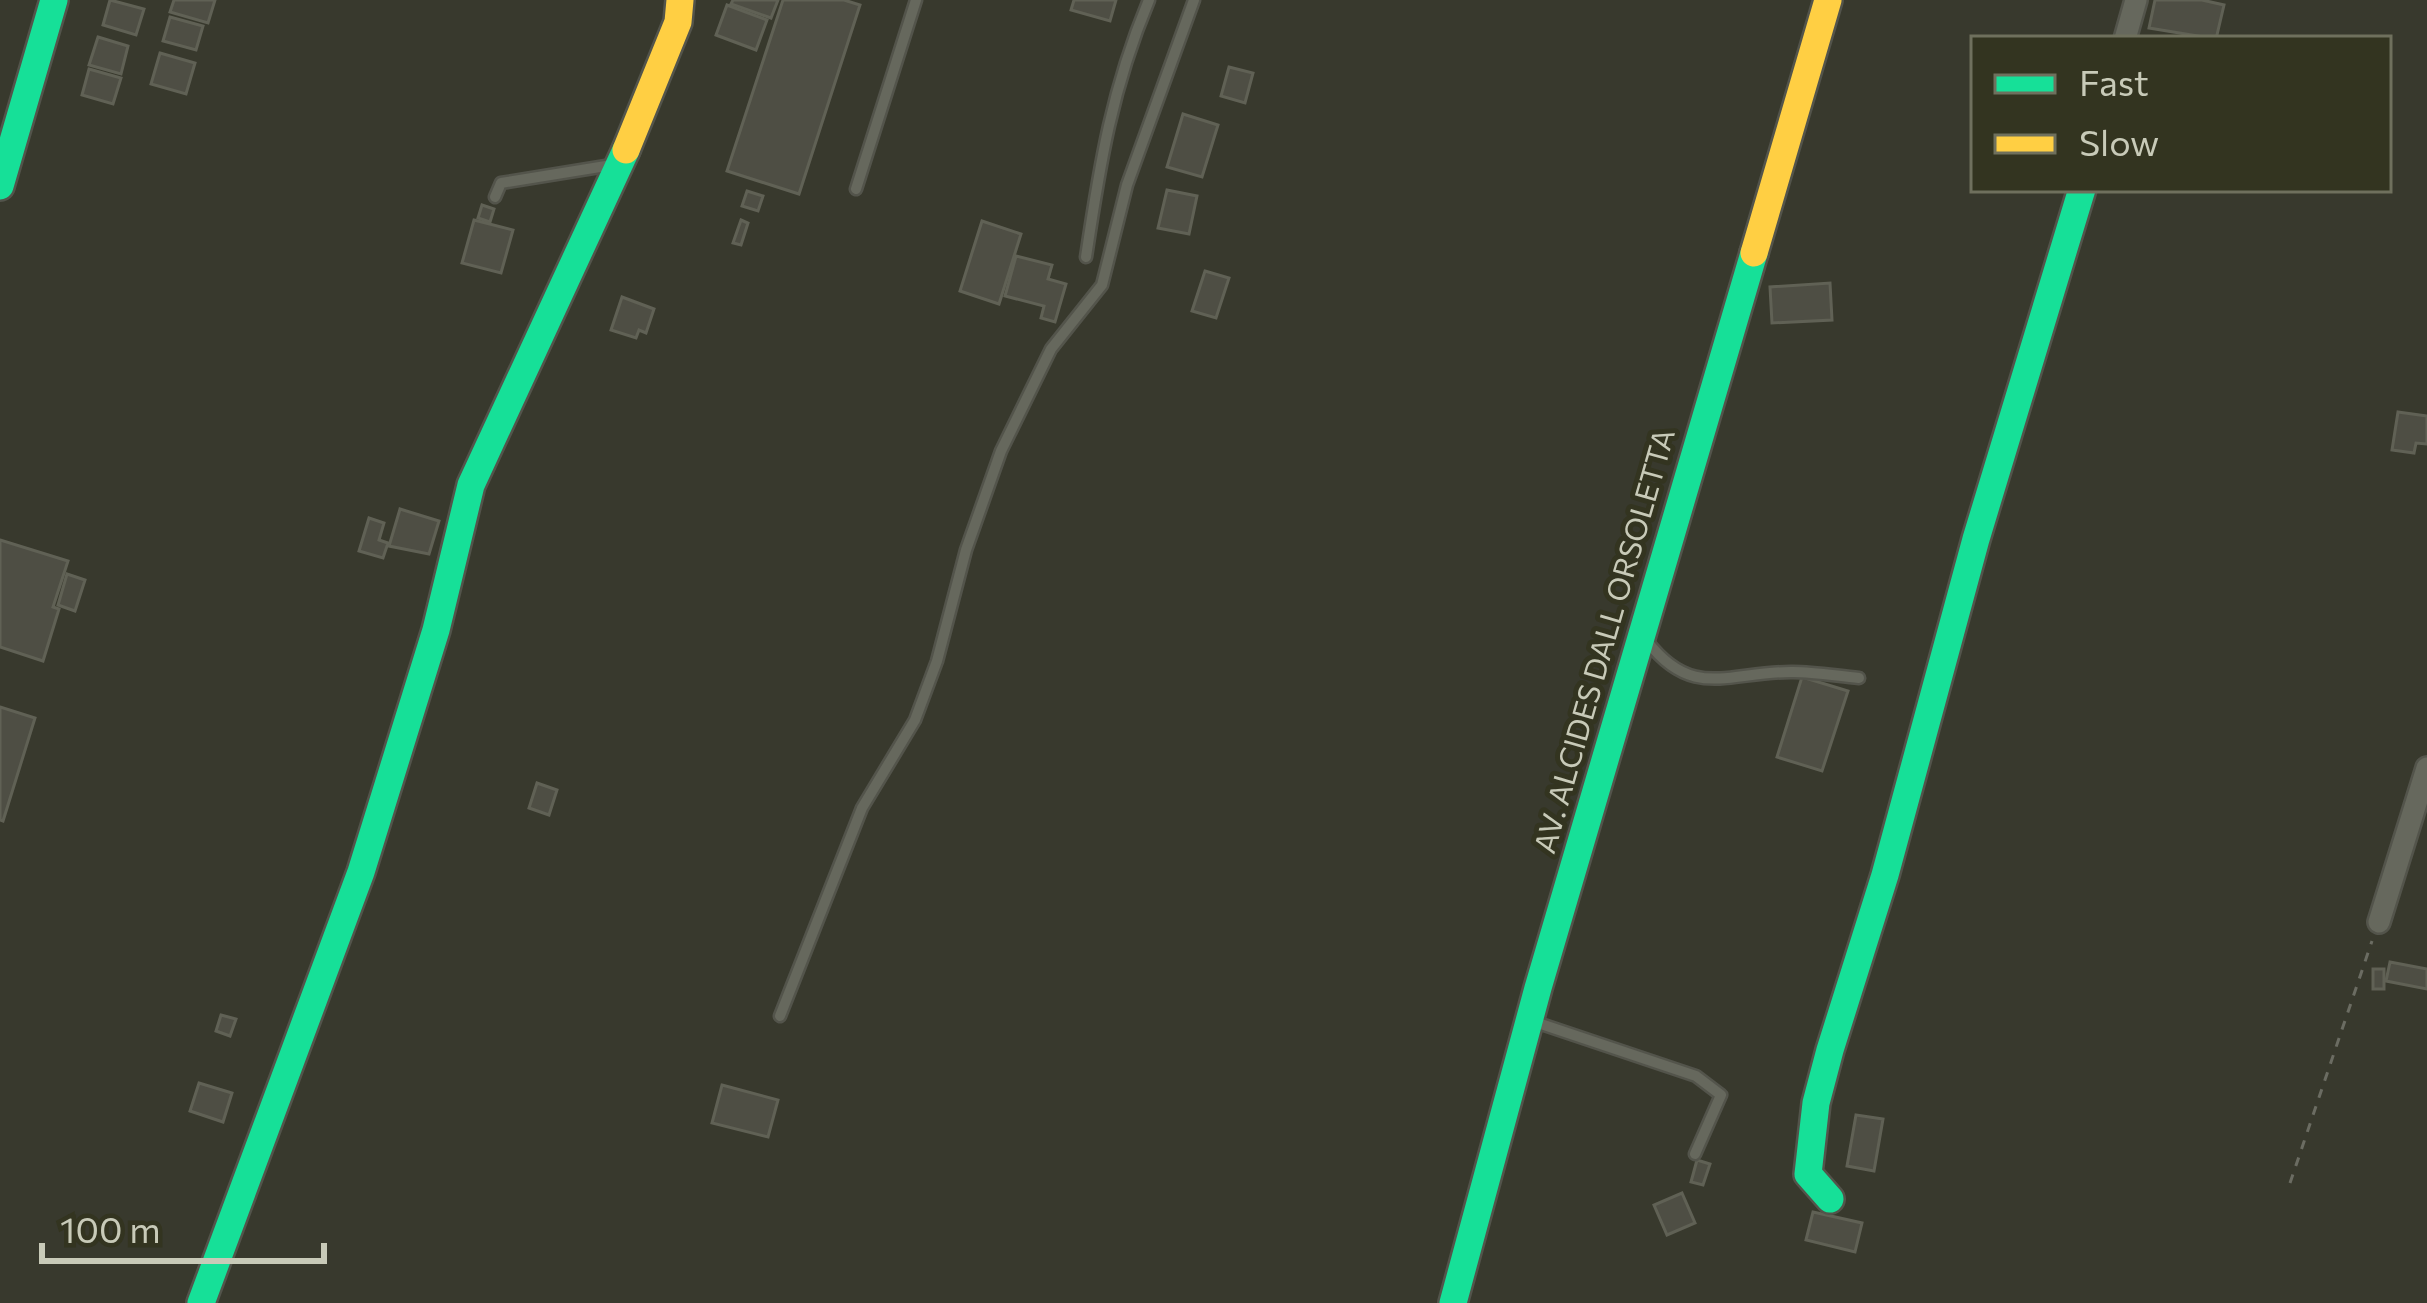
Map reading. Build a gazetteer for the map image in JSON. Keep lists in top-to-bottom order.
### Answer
{
  "streets": {
    "street": ["AV. ALCIDES DALL ORSOLETTA"]
  },
  "legend": ["Fast", "Slow"],
  "scale_bar": "100 m"
}
